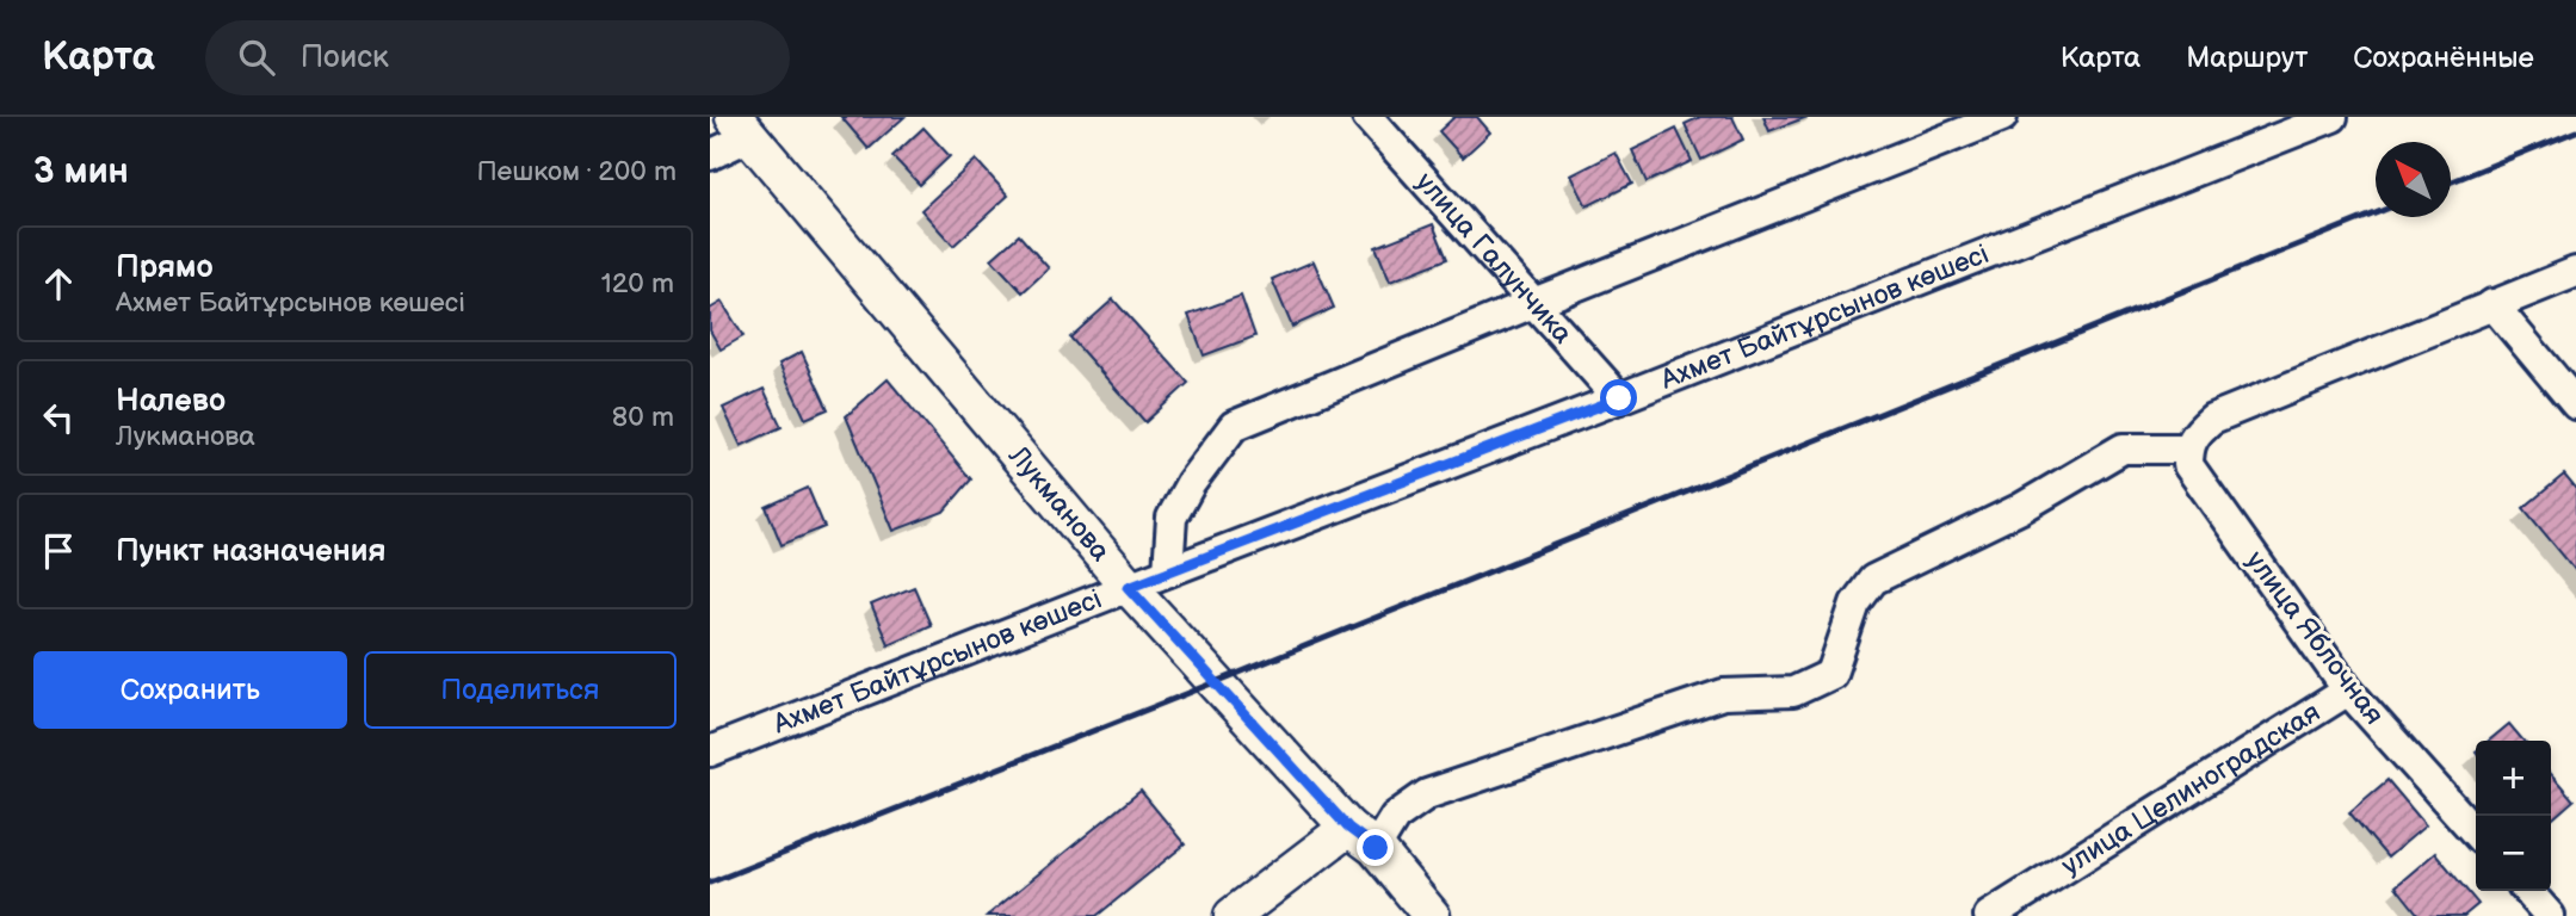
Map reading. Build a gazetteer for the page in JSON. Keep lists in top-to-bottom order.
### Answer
{
  "streets": {
    "street": [
      "улица Галунчика",
      "Ахмет Байтұрсынов көшесі",
      "Лукманова",
      "улица Яблочная",
      "улица Целиноградская"
    ]
  },
  "crossings": [
    ["улица Галунчика", "Ахмет Байтұрсынов көшесі"],
    ["Ахмет Байтұрсынов көшесі", "Лукманова"],
    ["улица Яблочная", "улица Целиноградская"]
  ],
  "north": "top left",
  "page": {
    "header": "Карта",
    "search": "Поиск",
    "nav": ["Карта", "Маршрут", "Сохранённые"],
    "heading": ["3 мин", "Пешком · 200 m"],
    "list": [
      ["Прямо", "Ахмет Байтұрсынов көшесі", "120 m"],
      ["Налево", "Лукманова", "80 m"],
      "Пункт назначения"
    ],
    "buttons": ["Сохранить", "Поделиться"],
    "map_buttons": ["+", "−"]
  }
}
